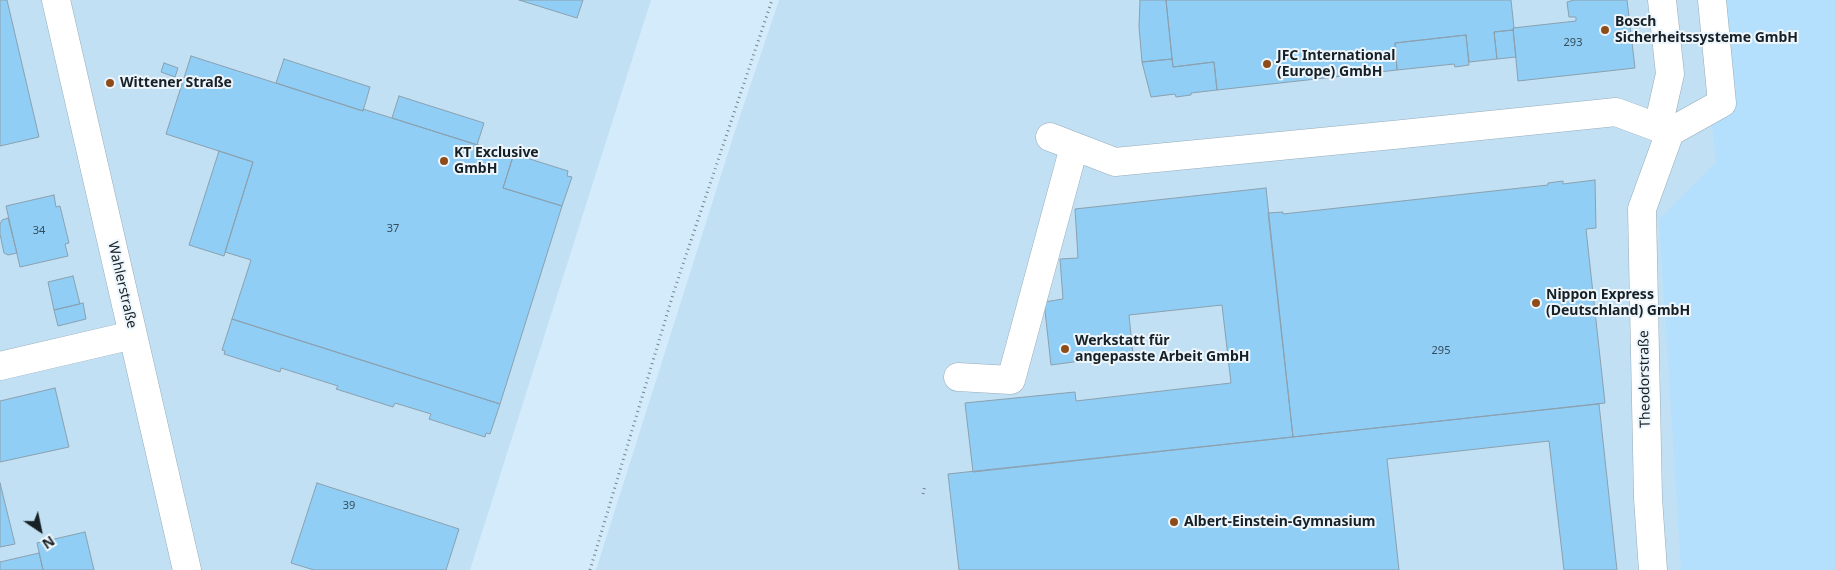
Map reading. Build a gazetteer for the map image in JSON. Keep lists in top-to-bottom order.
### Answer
{
  "streets": {
    "street": ["Wahlerstraße", "Theodorstraße"]
  },
  "places": [
    "Bosch Sicherheitssysteme GmbH",
    "JFC International (Europe) GmbH",
    "Wittener Straße",
    "KT Exclusive GmbH",
    "Nippon Express (Deutschland) GmbH",
    "Werkstatt für angepasste Arbeit GmbH",
    "Albert-Einstein-Gymnasium"
  ],
  "house_numbers": [
    "293",
    "37",
    "34",
    "295",
    "39"
  ],
  "north": "bottom right"
}
